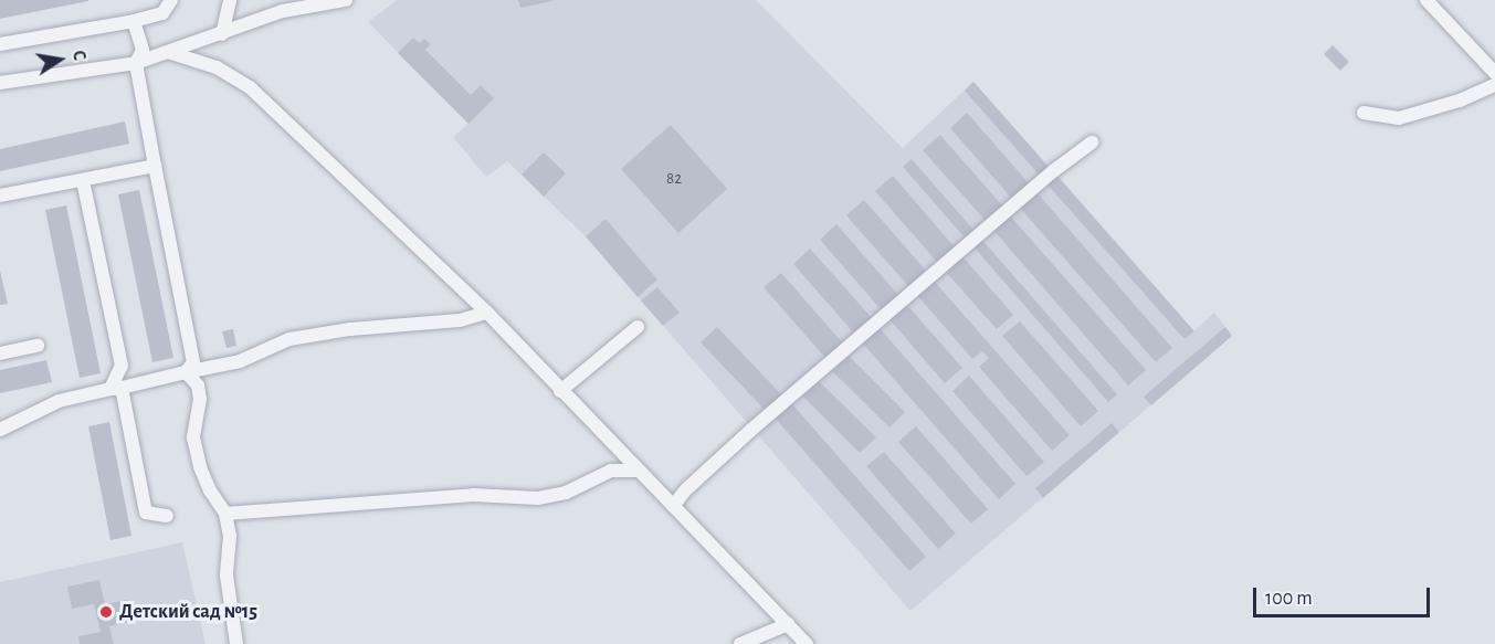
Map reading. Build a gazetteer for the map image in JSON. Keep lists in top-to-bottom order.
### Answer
{
  "places": ["Детский сад №15"],
  "house_numbers": ["82"],
  "scale_bar": "100 m",
  "north": "right"
}
